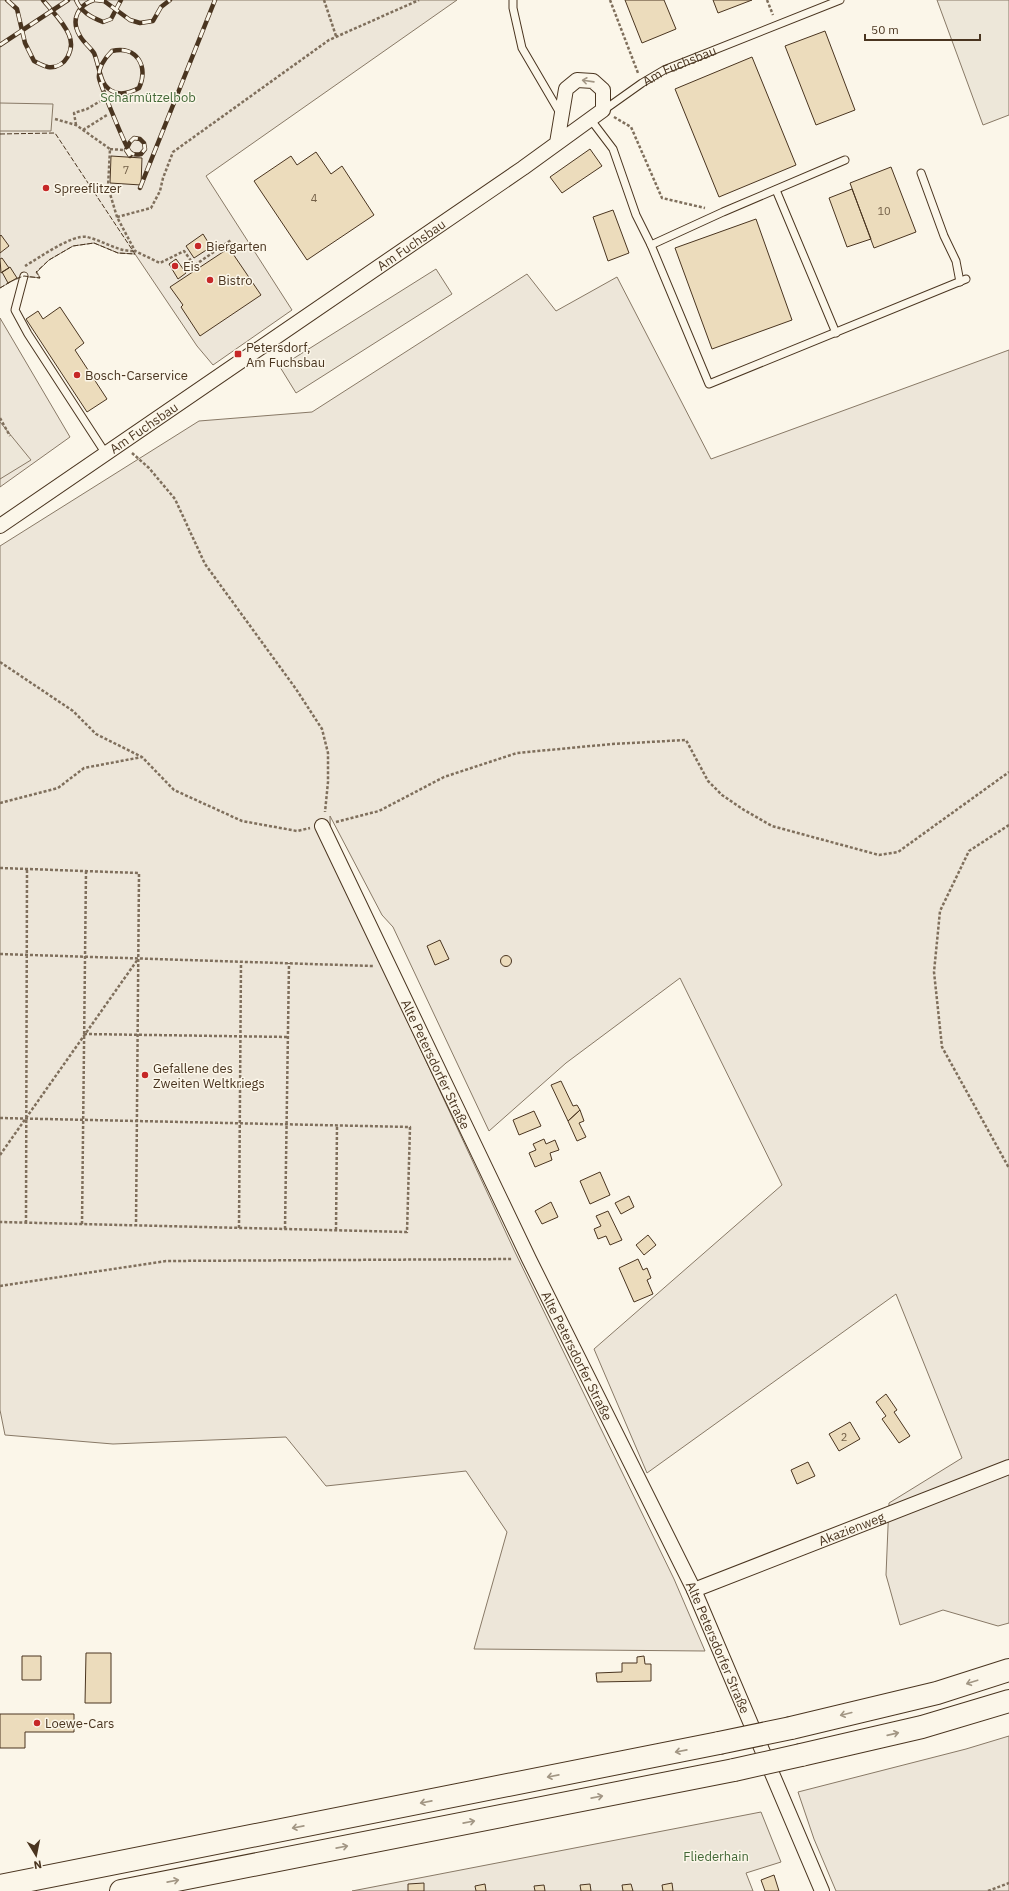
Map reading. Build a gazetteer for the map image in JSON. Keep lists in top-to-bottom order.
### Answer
{
  "streets": {
    "street": ["Am Fuchsbau", "Alte Petersdorfer Straße", "Akazienweg"]
  },
  "crossings": [
    ["Alte Petersdorfer Straße", "Akazienweg"]
  ],
  "parks": ["Scharmützelbob", "Fliederhain"],
  "places": {
    "other": [
      "Spreeflitzer",
      "Biergarten",
      "Eis",
      "Bistro",
      "Bosch-Carservice",
      "Gefallene des Zweiten Weltkriegs",
      "Loewe-Cars"
    ],
    "transit": ["Petersdorf, Am Fuchsbau"]
  },
  "house_numbers": [
    "7",
    "4",
    "10",
    "2"
  ],
  "scale_bar": "50 m",
  "north": "bottom"
}
